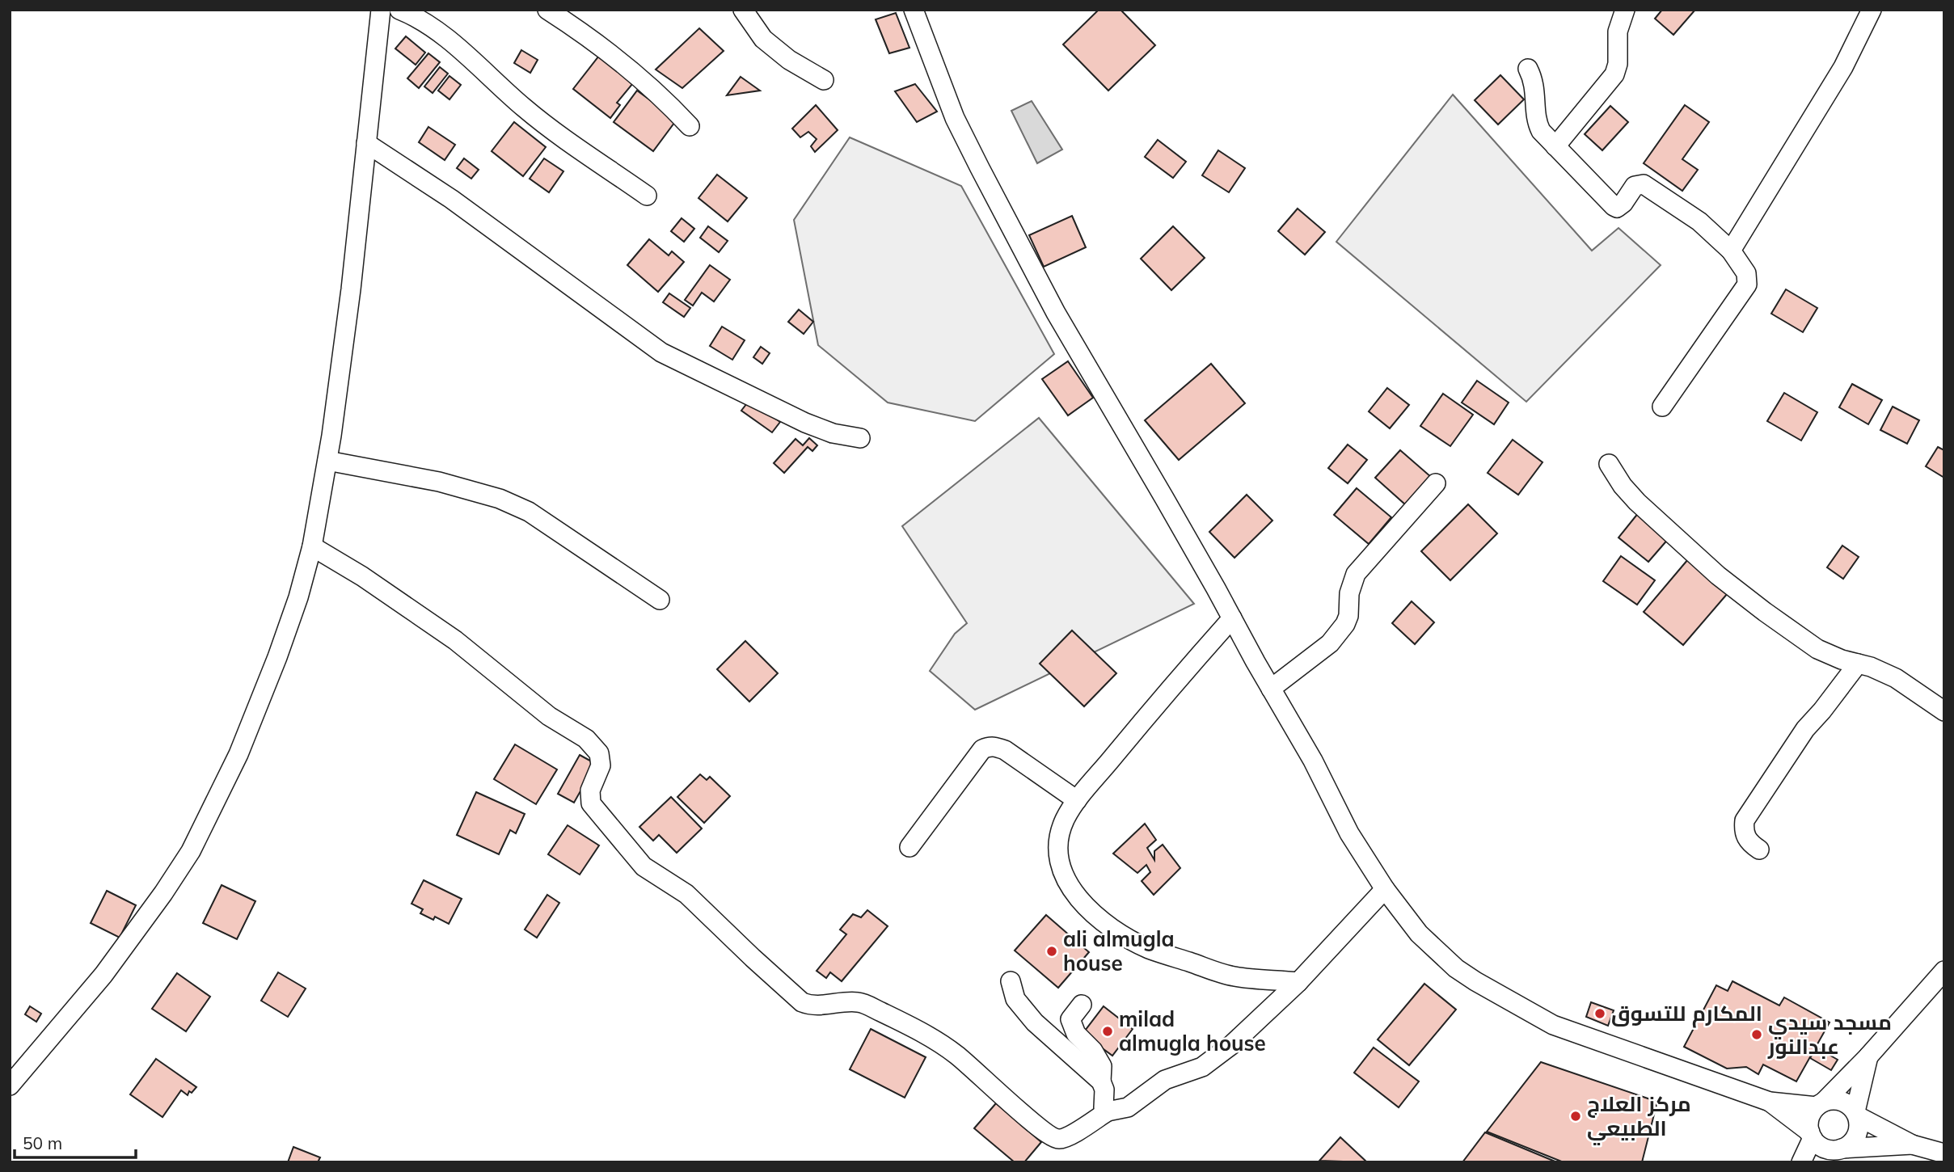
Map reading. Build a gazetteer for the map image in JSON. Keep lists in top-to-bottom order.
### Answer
{
  "places": [
    "ali almugla house",
    "المكارم للتسوق",
    "milad almugla house",
    "مسجد سيدي عبدالنور",
    "مركز العلاج الطبيعي"
  ],
  "scale_bar": "50 m"
}
